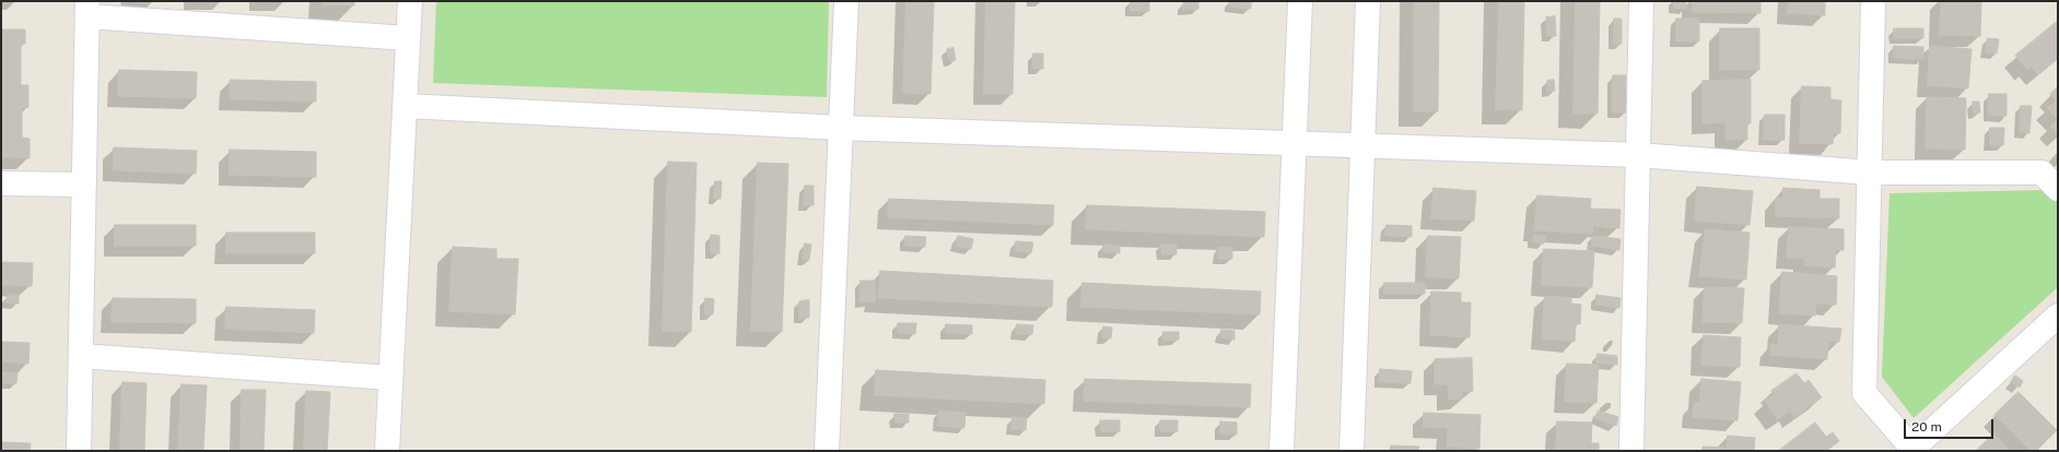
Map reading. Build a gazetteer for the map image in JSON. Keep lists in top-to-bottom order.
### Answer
{
  "scale_bar": "20 m"
}
